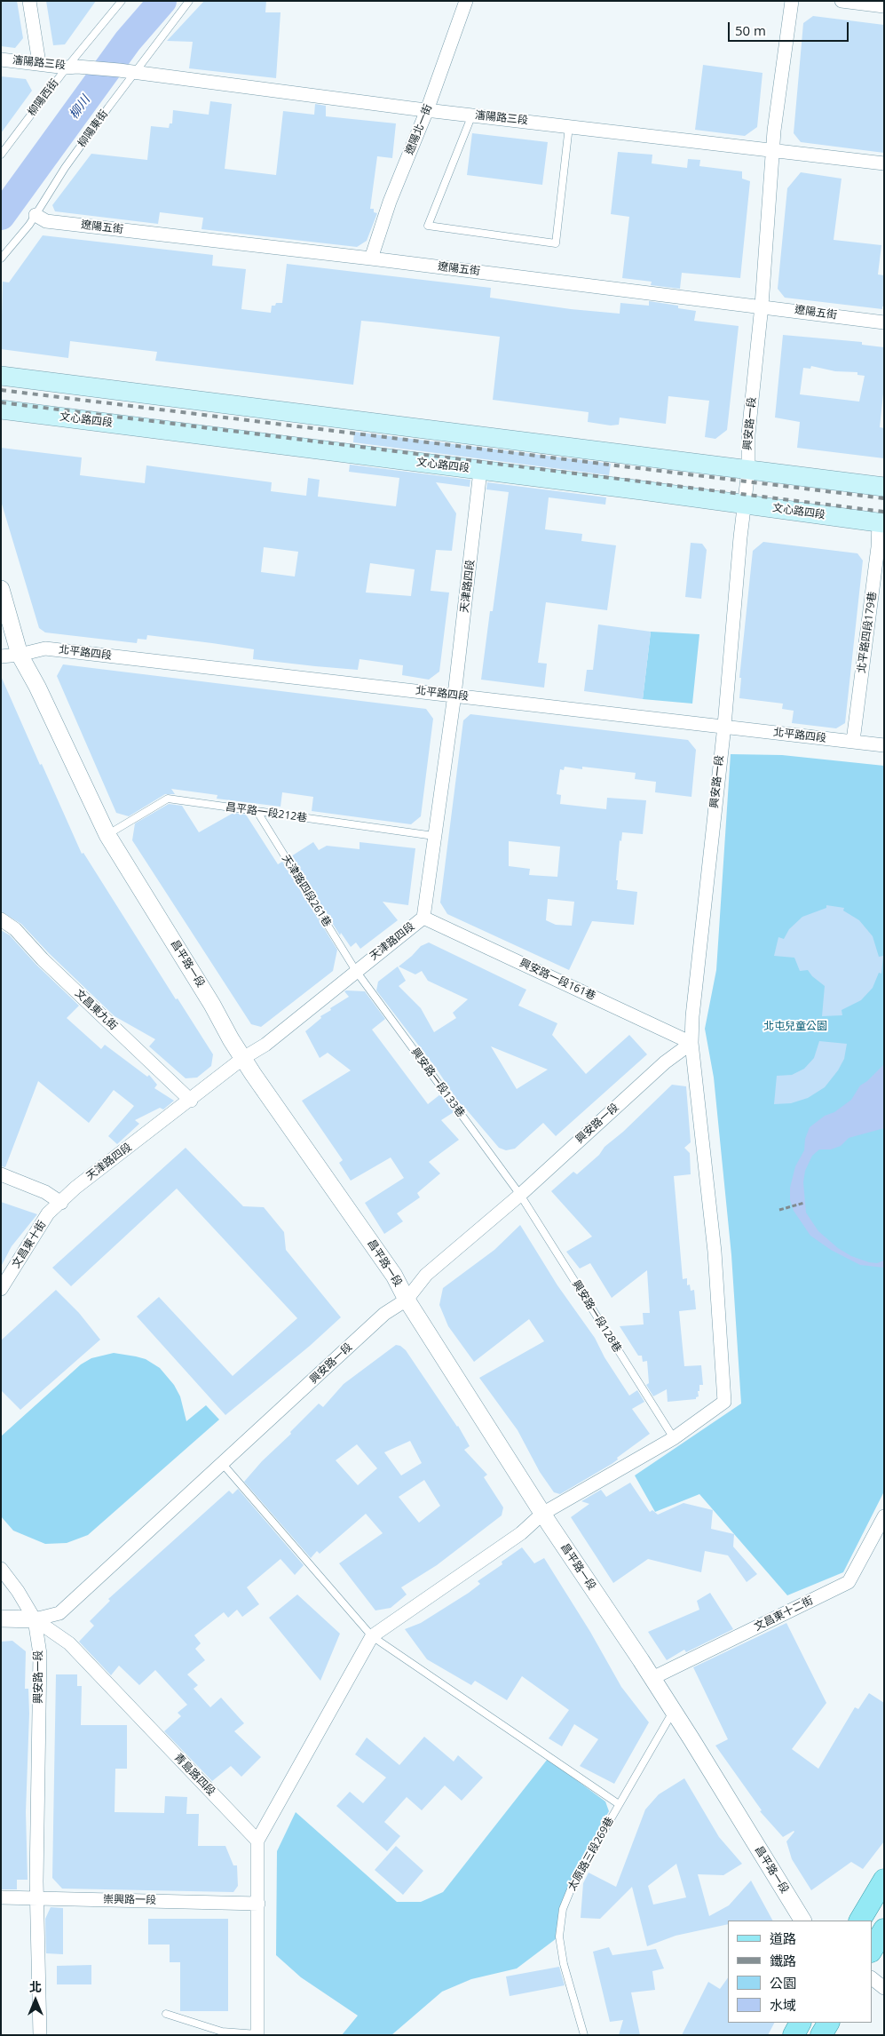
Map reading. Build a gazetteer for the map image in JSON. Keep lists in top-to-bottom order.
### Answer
{
  "streets": {
    "main road": ["文心路四段"],
    "street": [
      "瀋陽路三段",
      "遼陽北一街",
      "遼陽五街",
      "興安路一段",
      "天津路四段",
      "北平路四段179巷",
      "北平路四段",
      "昌平路一段",
      "興安路一段161巷",
      "文昌東九街",
      "文昌東十街",
      "文昌東十二街",
      "青島路四段",
      "崇興路一段"
    ],
    "lane": [
      "柳陽西街",
      "柳陽東街",
      "昌平路一段212巷",
      "天津路四段261巷",
      "興安路一段133巷",
      "興安路一段128巷",
      "太原路三段269巷"
    ]
  },
  "crossings": [
    ["瀋陽路三段", "柳陽西街"],
    ["瀋陽路三段", "柳陽東街"],
    ["瀋陽路三段", "遼陽北一街"],
    ["瀋陽路三段", "興安路一段"],
    ["柳陽東街", "遼陽五街"],
    ["遼陽北一街", "遼陽五街"],
    ["遼陽五街", "興安路一段"],
    ["文心路四段", "興安路一段"],
    ["文心路四段", "天津路四段"],
    ["文心路四段", "北平路四段179巷"],
    ["興安路一段", "北平路四段"],
    ["興安路一段", "昌平路一段"],
    ["興安路一段", "興安路一段161巷"],
    ["興安路一段", "興安路一段133巷"],
    ["興安路一段", "興安路一段128巷"],
    ["興安路一段", "青島路四段"],
    ["興安路一段", "崇興路一段"],
    ["天津路四段", "北平路四段"],
    ["天津路四段", "昌平路一段212巷"],
    ["天津路四段", "天津路四段261巷"],
    ["天津路四段", "昌平路一段"],
    ["天津路四段", "興安路一段161巷"],
    ["天津路四段", "文昌東九街"],
    ["天津路四段", "興安路一段133巷"],
    ["天津路四段", "文昌東十街"],
    ["北平路四段179巷", "北平路四段"],
    ["北平路四段", "昌平路一段"],
    ["昌平路一段212巷", "天津路四段261巷"],
    ["昌平路一段212巷", "昌平路一段"],
    ["天津路四段261巷", "興安路一段133巷"],
    ["昌平路一段", "文昌東十二街"],
    ["昌平路一段", "太原路三段269巷"],
    ["興安路一段133巷", "興安路一段128巷"]
  ],
  "water": ["柳川"],
  "parks": ["北屯兒童公園"],
  "legend": [
    "道路",
    "鐵路",
    "公園",
    "水域"
  ],
  "scale_bar": "50 m",
  "north": "top"
}
